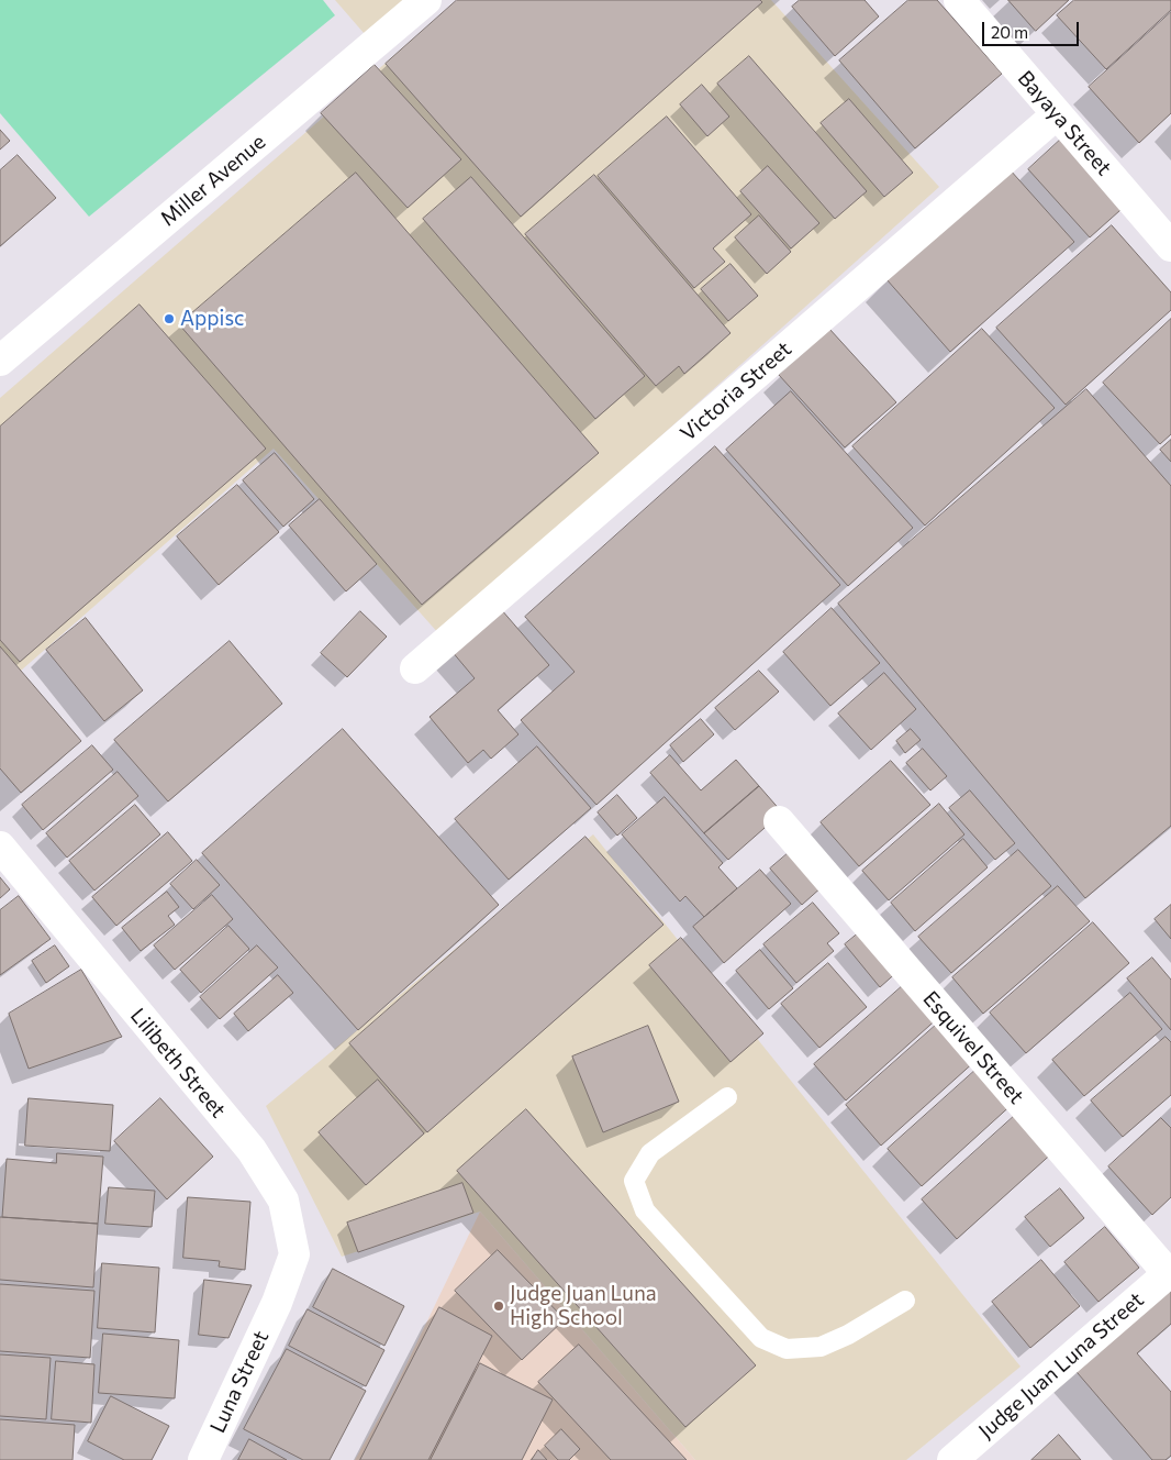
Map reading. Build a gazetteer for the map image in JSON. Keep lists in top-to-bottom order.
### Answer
{
  "streets": {
    "street": [
      "Bayaya Street",
      "Miller Avenue",
      "Victoria Street",
      "Esquivel Street",
      "Lilibeth Street",
      "Judge Juan Luna Street",
      "Luna Street"
    ]
  },
  "crossings": [
    ["Bayaya Street", "Victoria Street"],
    ["Esquivel Street", "Judge Juan Luna Street"],
    ["Lilibeth Street", "Luna Street"]
  ],
  "places": ["Appisc", "Judge Juan Luna High School"],
  "scale_bar": "20 m"
}
